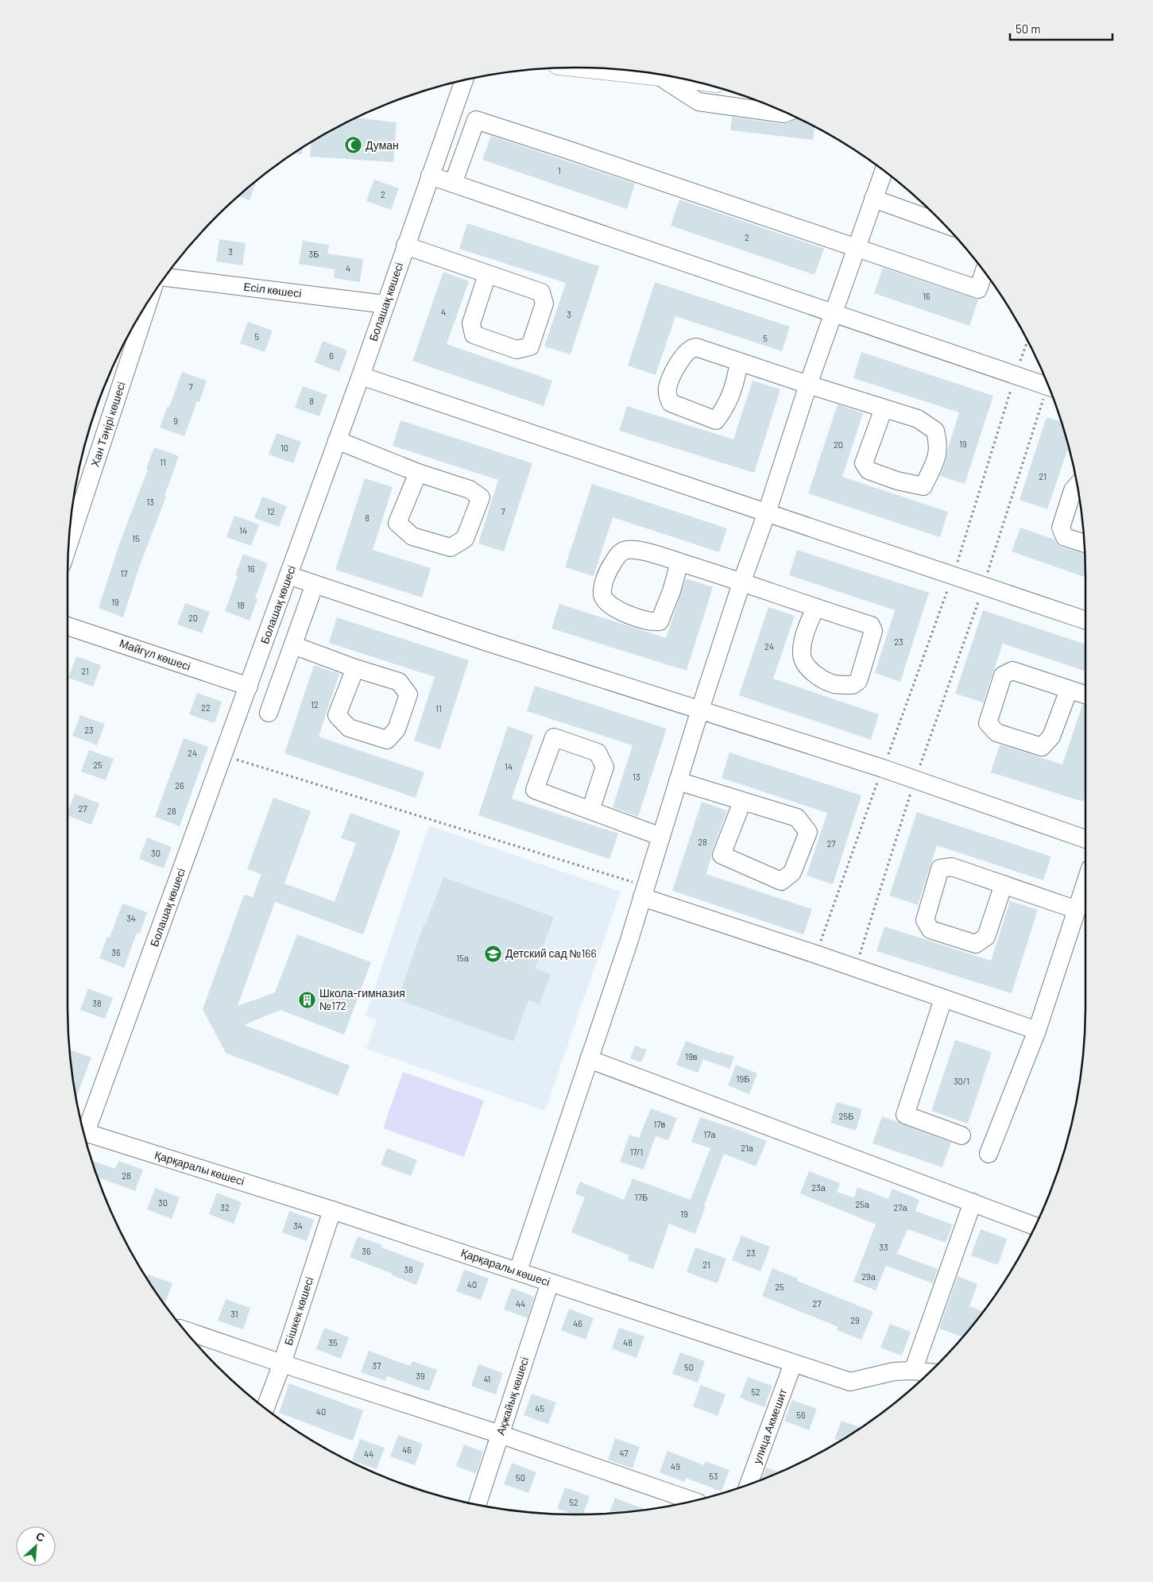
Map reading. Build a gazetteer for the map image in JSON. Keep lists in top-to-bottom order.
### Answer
{
  "streets": {
    "street": [
      "Есіл көшесі",
      "Болашақ көшесі",
      "Хан Тәңірі көшесі",
      "Майгүл көшесі",
      "Қарқаралы көшесі",
      "Бішкек көшесі",
      "Ақжайық көшесі",
      "улица Акмешит"
    ]
  },
  "crossings": [
    ["Есіл көшесі", "Болашақ көшесі"],
    ["Болашақ көшесі", "Майгүл көшесі"],
    ["Қарқаралы көшесі", "Бішкек көшесі"],
    ["Қарқаралы көшесі", "Ақжайық көшесі"],
    ["Қарқаралы көшесі", "улица Акмешит"]
  ],
  "places": {
    "mosque": ["Думан"],
    "school or university": ["Детский сад №166"],
    "building": ["Школа-гимназия №172"]
  },
  "house_numbers": [
    "1",
    "2",
    "2",
    "3",
    "3Б",
    "4",
    "16",
    "4",
    "3",
    "5",
    "5",
    "6",
    "7",
    "8",
    "9",
    "19",
    "20",
    "10",
    "11",
    "21",
    "13",
    "12",
    "7",
    "8",
    "14",
    "15",
    "16",
    "17",
    "19",
    "18",
    "20",
    "23",
    "24",
    "21",
    "12",
    "22",
    "11",
    "23",
    "24",
    "25",
    "14",
    "13",
    "26",
    "27",
    "28",
    "28",
    "27",
    "30",
    "34",
    "36",
    "15а",
    "38",
    "19в",
    "19Б",
    "30/1",
    "25Б",
    "17в",
    "17а",
    "21а",
    "17/1",
    "28",
    "23а",
    "17Б",
    "30",
    "25а",
    "32",
    "27а",
    "19",
    "34",
    "33",
    "36",
    "23",
    "21",
    "38",
    "29а",
    "40",
    "25",
    "44",
    "27",
    "31",
    "29",
    "46",
    "35",
    "48",
    "37",
    "50",
    "39",
    "41",
    "52",
    "45",
    "40",
    "56",
    "46",
    "47",
    "44",
    "49",
    "53",
    "50",
    "52"
  ],
  "scale_bar": "50 m",
  "north": "top right"
}
